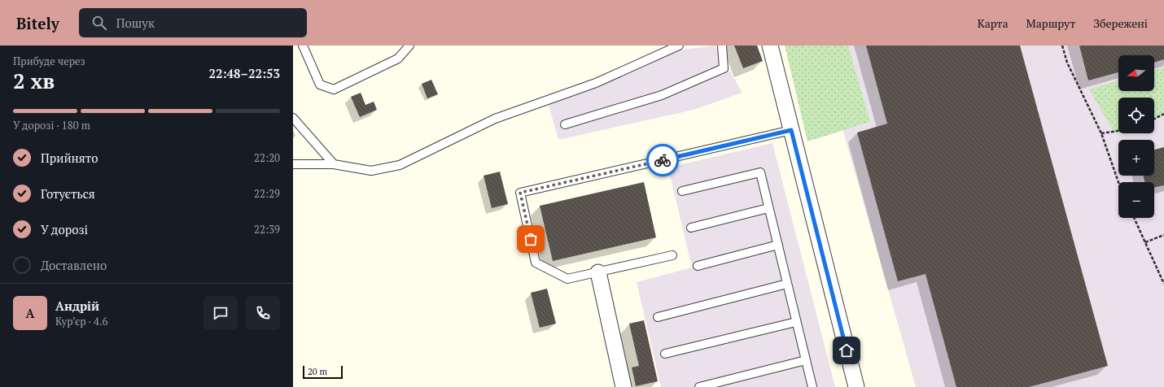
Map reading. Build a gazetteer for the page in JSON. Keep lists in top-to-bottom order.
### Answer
{
  "scale_bar": "20 m",
  "north": "left",
  "page": {
    "header": "Bitely",
    "search": "Пошук",
    "nav": ["Карта", "Маршрут", "Збережені"],
    "heading": ["2 хв", "Прибуде через", "22:48–22:53"],
    "panel": ["Андрій", "Кур’єр · 4.6"],
    "map_buttons": ["+", "−"],
    "bar": "У дорозі · 180 m",
    "list": [
      ["Прийнято", "22:20"],
      ["Готується", "22:29"],
      ["У дорозі", "22:39"],
      "Доставлено"
    ],
    "round": "А",
    "scale": "20 m"
  }
}
